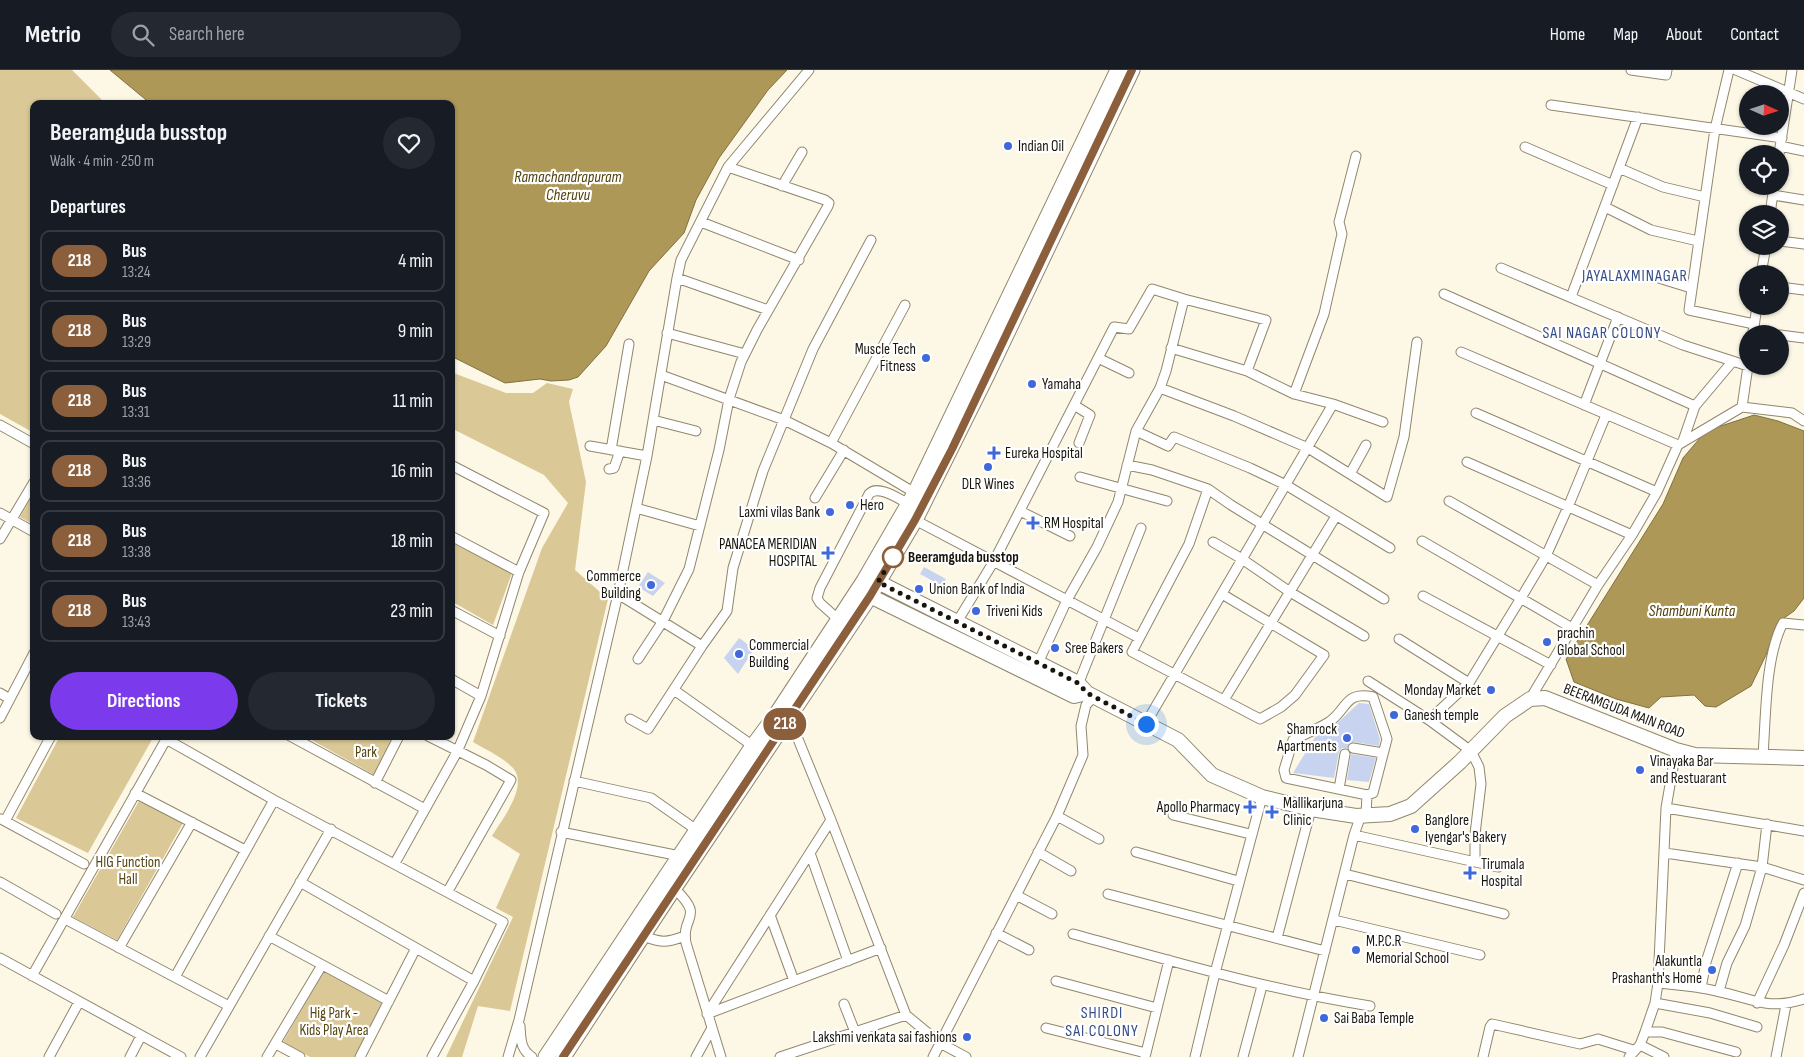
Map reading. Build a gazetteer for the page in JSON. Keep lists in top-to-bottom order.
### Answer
{
  "streets": {
    "main road": ["BEERAMGUDA MAIN ROAD"]
  },
  "districts": ["JAYALAXMINAGAR", "SAI NAGAR COLONY", "SHIRDI SAI COLONY"],
  "water": ["Ramachandrapuram Cheruvu", "Shambuni Kunta"],
  "parks": ["Park", "HIG Function Hall", "Hig Park - Kids Play Area"],
  "places": {
    "other": [
      "Indian Oil",
      "Muscle Tech Fitness",
      "Yamaha",
      "DLR Wines",
      "Hero",
      "Laxmi vilas Bank",
      "Beeramguda busstop",
      "Commerce Building",
      "Union Bank of India",
      "Triveni Kids",
      "prachin Global School",
      "Sree Bakers",
      "Commercial Building",
      "Monday Market",
      "Ganesh temple",
      "Shamrock Apartments",
      "Vinayaka Bar and Restuarant",
      "Banglore Iyengar's Bakery",
      "M.P.C.R Memorial School",
      "Alakuntla Prashanth's Home",
      "Sai Baba Temple",
      "Lakshmi venkata sai fashions"
    ],
    "health": [
      "Eureka Hospital",
      "RM Hospital",
      "PANACEA MERIDIAN HOSPITAL",
      "Apollo Pharmacy",
      "Mallikarjuna Clinic",
      "Tirumala Hospital"
    ]
  },
  "lines": ["bus line 218"],
  "north": "right",
  "page": {
    "header": "Metrio",
    "search": "Search here",
    "nav": [
      "Home",
      "Map",
      "About",
      "Contact"
    ],
    "on_map": "218",
    "map_buttons": ["+", "−"],
    "heading": [
      ["Beeramguda busstop", "Walk · 4 min · 250 m"],
      "Departures"
    ],
    "list": [
      {
        "mark": "218",
        "name": "Bus",
        "note": "13:24",
        "value": "4 min"
      },
      {
        "mark": "218",
        "name": "Bus",
        "note": "13:29",
        "value": "9 min"
      },
      {
        "mark": "218",
        "name": "Bus",
        "note": "13:31",
        "value": "11 min"
      },
      {
        "mark": "218",
        "name": "Bus",
        "note": "13:36",
        "value": "16 min"
      },
      {
        "mark": "218",
        "name": "Bus",
        "note": "13:38",
        "value": "18 min"
      },
      {
        "mark": "218",
        "name": "Bus",
        "note": "13:43",
        "value": "23 min"
      }
    ],
    "buttons": ["Directions", "Tickets"]
  }
}
